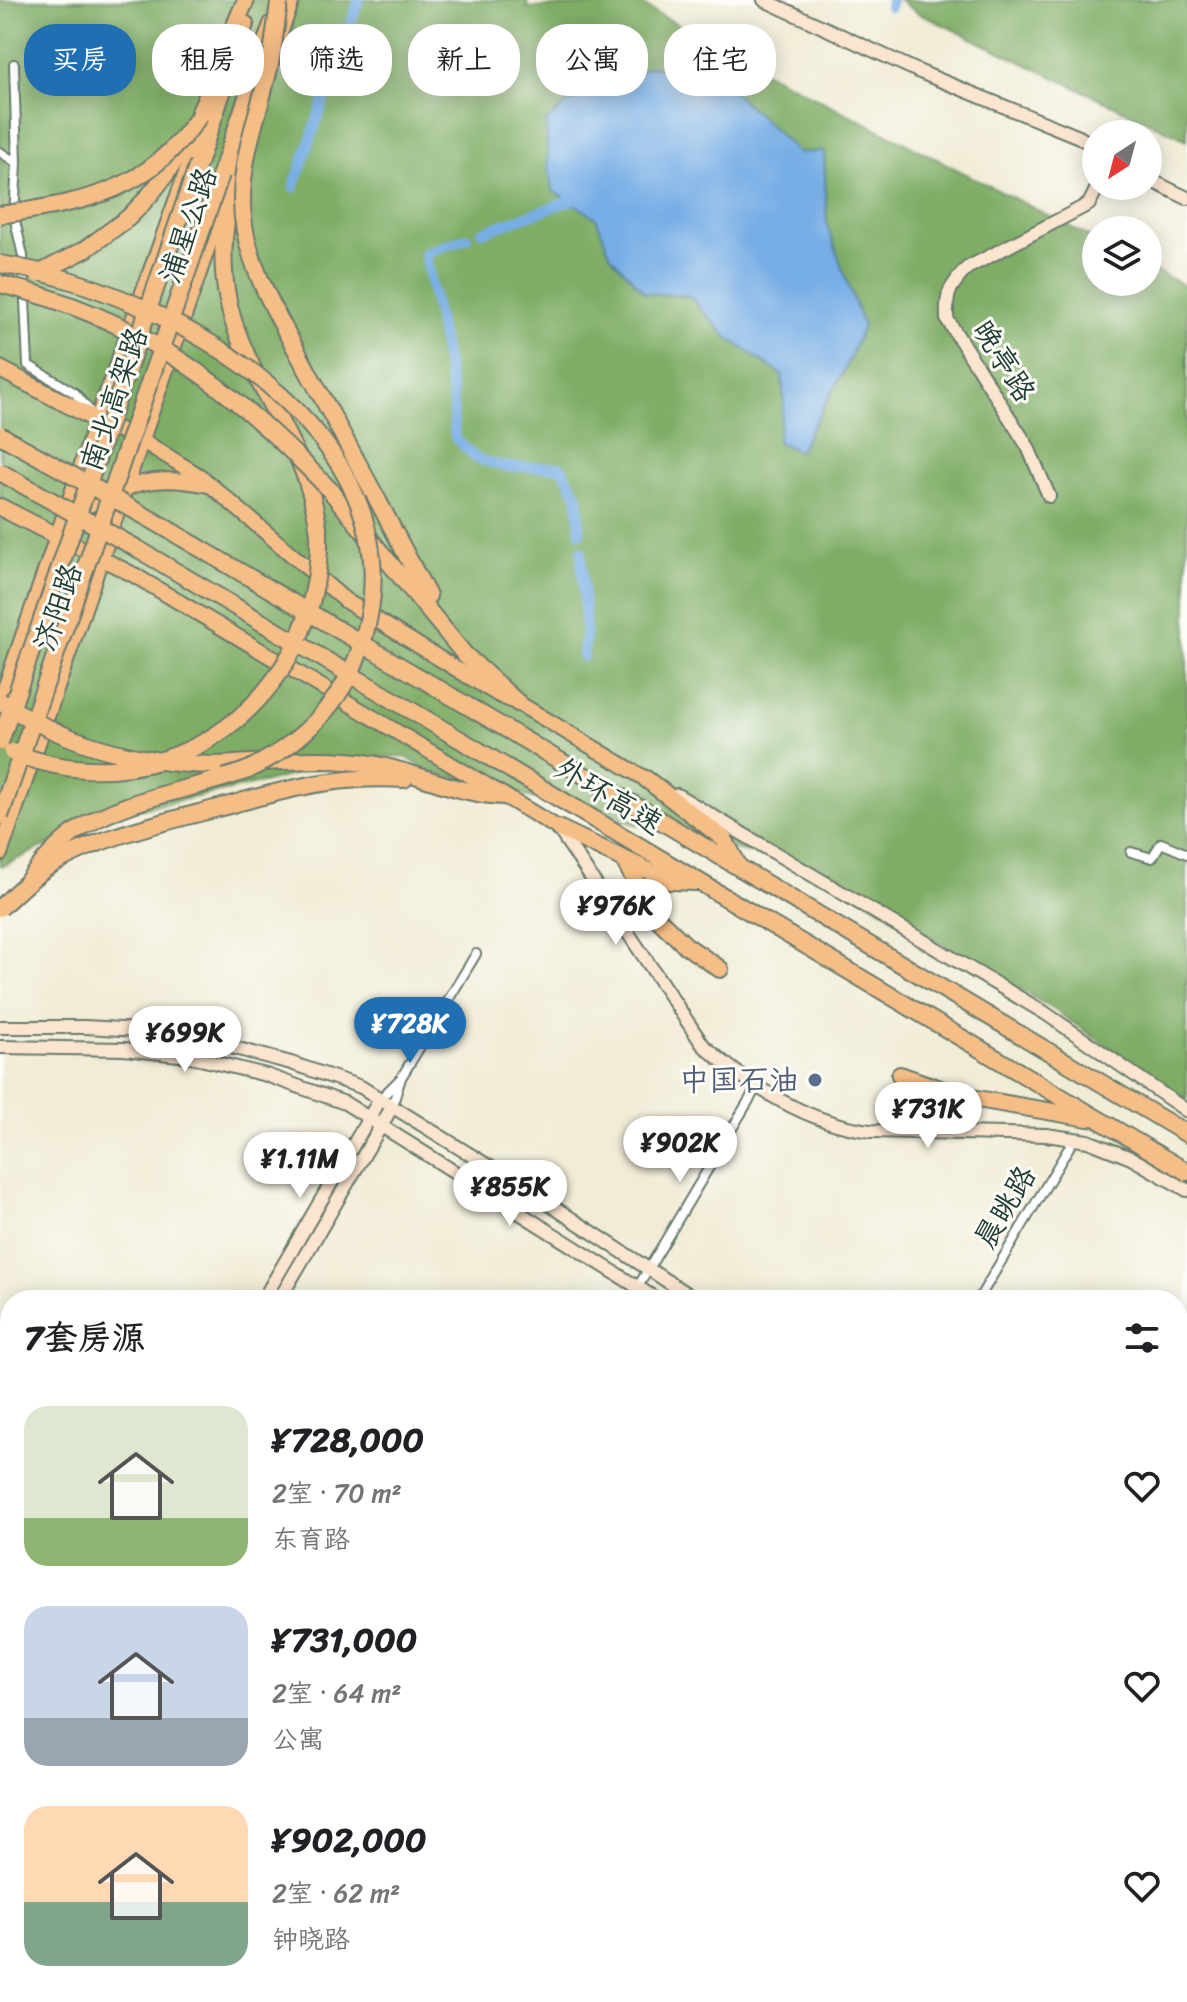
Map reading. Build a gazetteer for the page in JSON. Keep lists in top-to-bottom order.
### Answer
{
  "streets": {
    "highway": ["南北高架路", "外环高速"],
    "main road": ["浦星公路", "济阳路"],
    "street": ["晚亭路", "晨眺路"]
  },
  "crossings": [
    ["浦星公路", "南北高架路"],
    ["浦星公路", "济阳路"]
  ],
  "places": ["中国石油"],
  "north": "bottom left",
  "page": {
    "chip": [
      "买房",
      "租房",
      "筛选",
      "新上",
      "公寓",
      "住宅"
    ],
    "price": [
      "¥976K",
      "¥728K",
      "¥699K",
      "¥731K",
      "¥902K",
      "¥1.11M",
      "¥855K"
    ],
    "heading": "7套房源",
    "list": [
      {
        "name": "¥728,000",
        "note": "2室 · 70 m² · 东育路"
      },
      {
        "name": "¥731,000",
        "note": "2室 · 64 m² · 公寓"
      },
      {
        "name": "¥902,000",
        "note": "2室 · 62 m² · 钟晓路"
      }
    ]
  }
}
